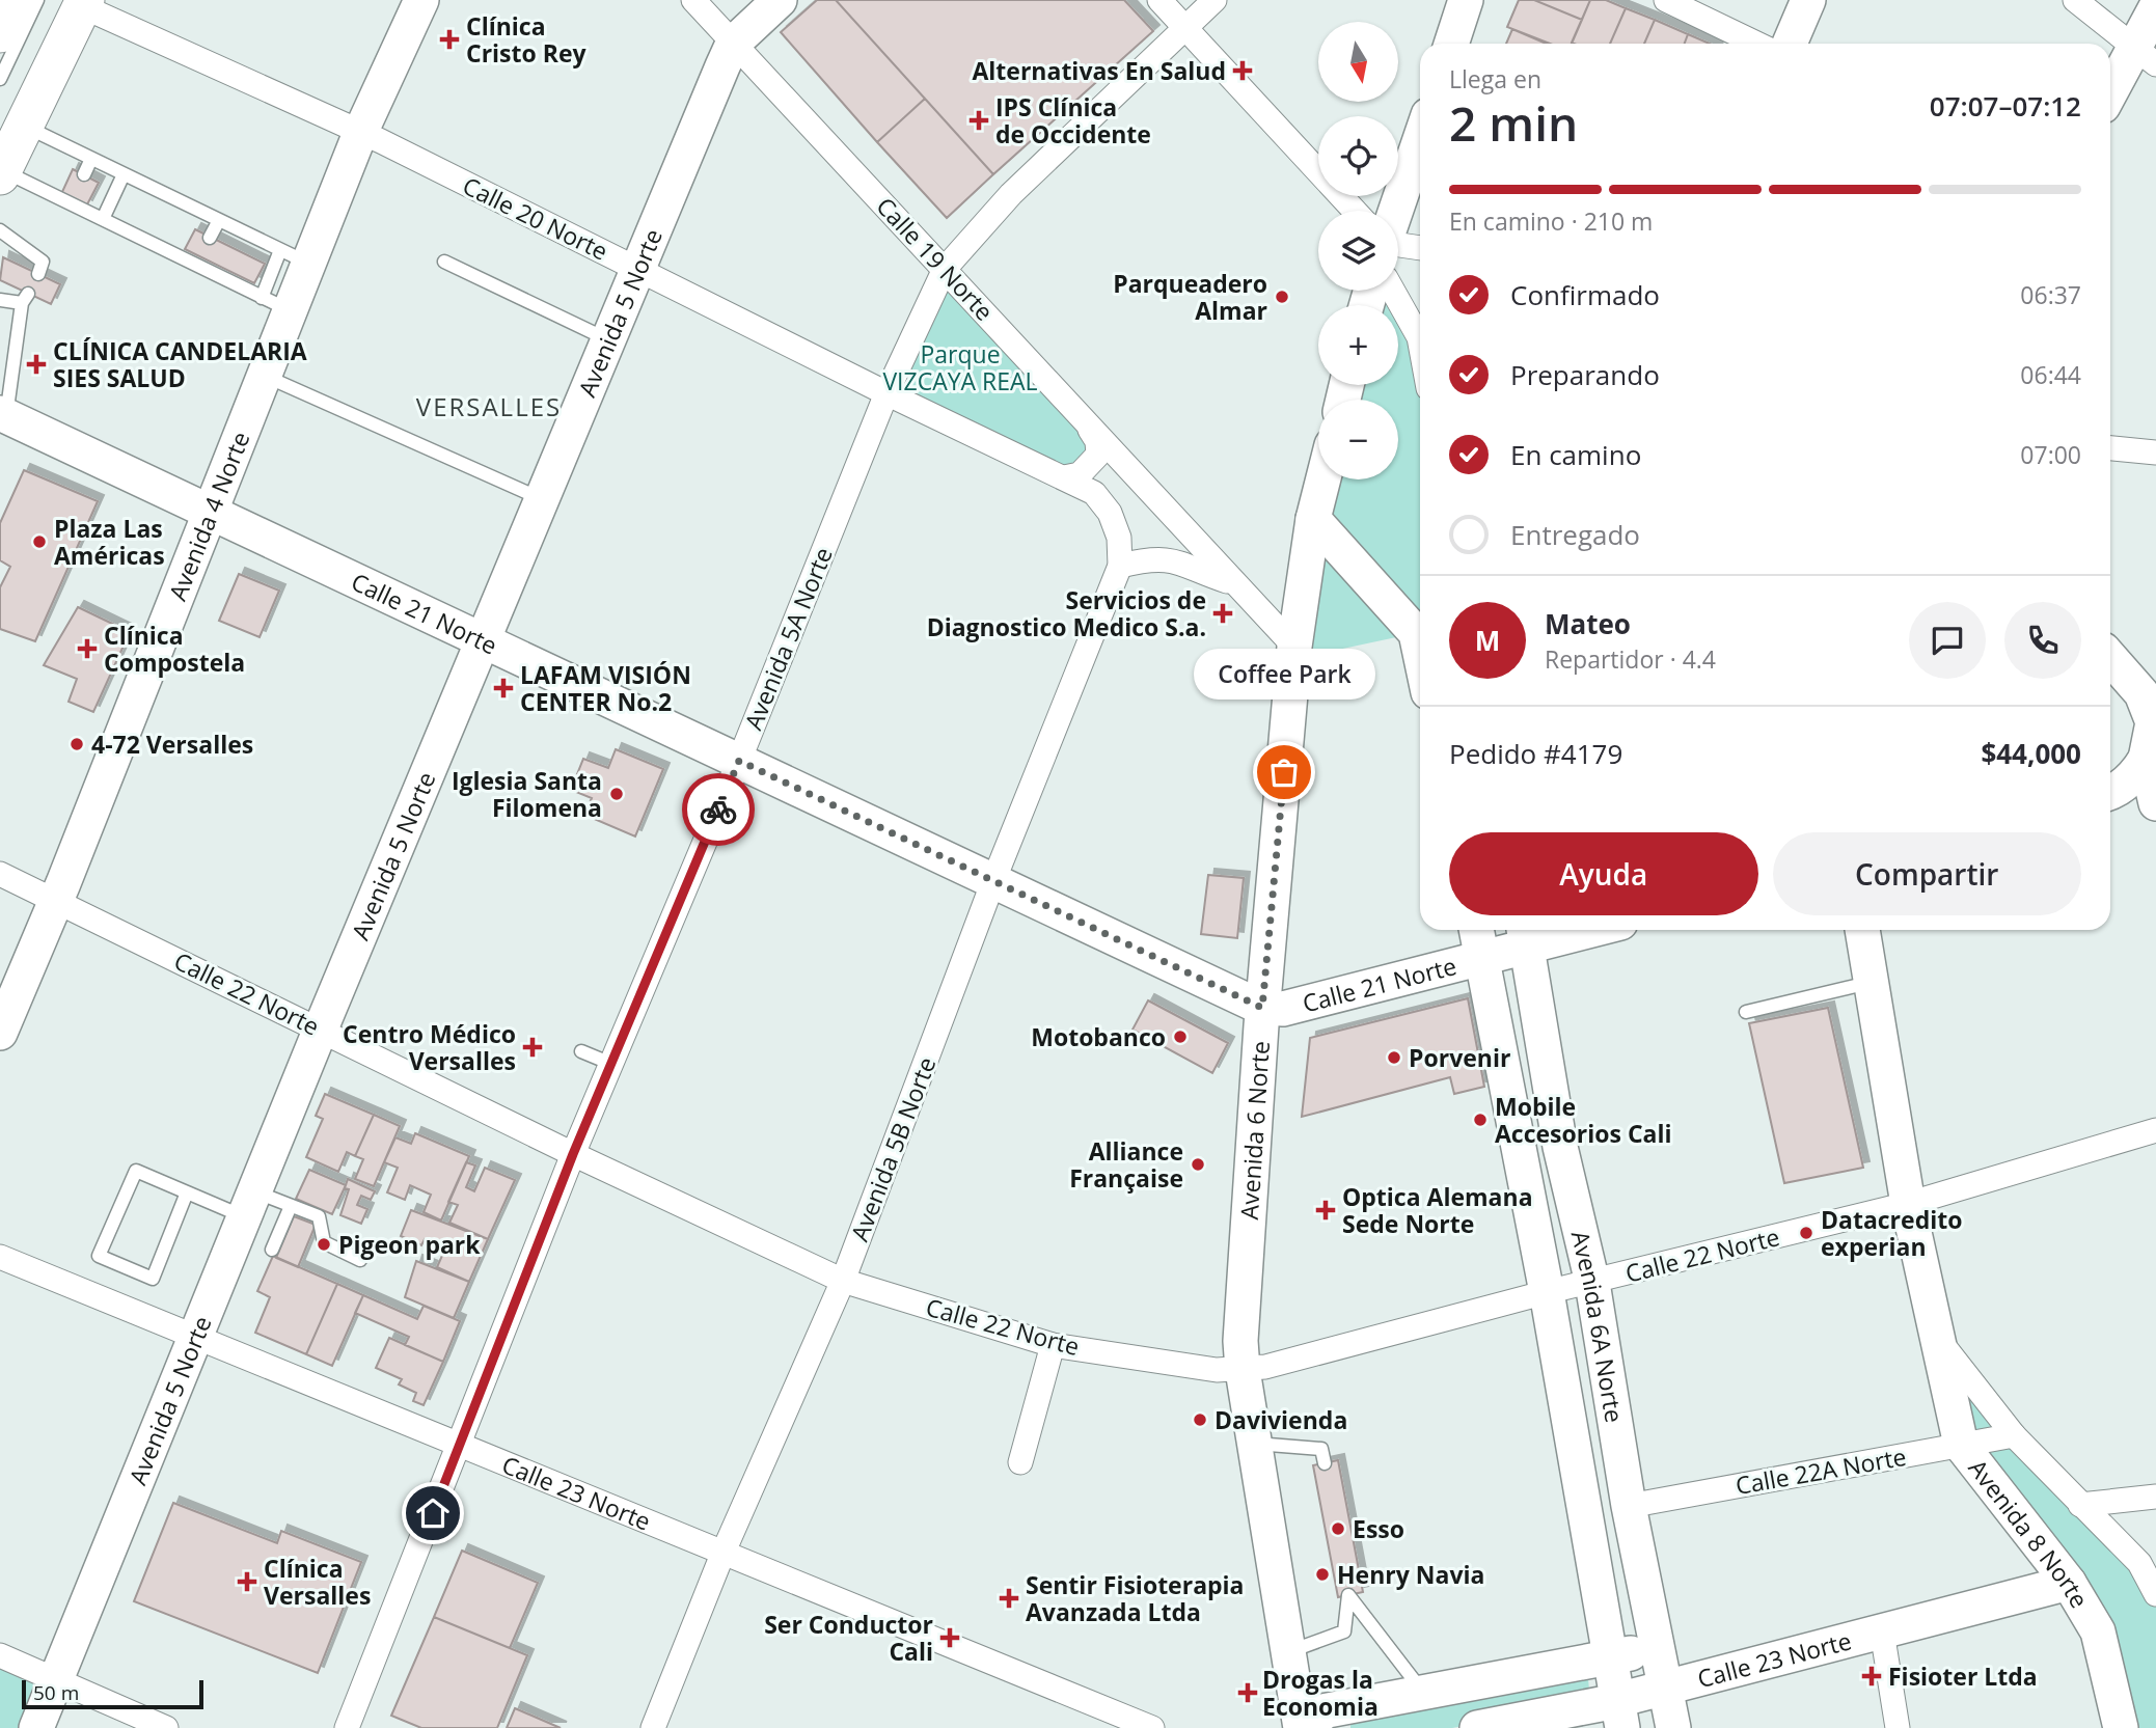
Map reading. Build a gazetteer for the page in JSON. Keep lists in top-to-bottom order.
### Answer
{
  "streets": {
    "street": [
      "Calle 20 Norte",
      "Calle 19 Norte",
      "Avenida 5 Norte",
      "Avenida 4 Norte",
      "Calle 21 Norte",
      "Avenida 5A Norte",
      "Calle 22 Norte",
      "Avenida 6 Norte",
      "Avenida 5B Norte",
      "Avenida 6A Norte",
      "Calle 22A Norte",
      "Calle 23 Norte",
      "Avenida 8 Norte"
    ]
  },
  "crossings": [
    ["Calle 20 Norte", "Avenida 5 Norte"],
    ["Calle 20 Norte", "Avenida 4 Norte"],
    ["Calle 20 Norte", "Avenida 5A Norte"],
    ["Calle 20 Norte", "Avenida 5B Norte"],
    ["Calle 19 Norte", "Avenida 5 Norte"],
    ["Calle 19 Norte", "Avenida 5A Norte"],
    ["Calle 19 Norte", "Avenida 6 Norte"],
    ["Avenida 5 Norte", "Calle 21 Norte"],
    ["Avenida 5 Norte", "Calle 22 Norte"],
    ["Avenida 5 Norte", "Calle 23 Norte"],
    ["Avenida 4 Norte", "Calle 21 Norte"],
    ["Avenida 4 Norte", "Calle 22 Norte"],
    ["Calle 21 Norte", "Avenida 5A Norte"],
    ["Calle 21 Norte", "Avenida 6 Norte"],
    ["Calle 21 Norte", "Avenida 5B Norte"],
    ["Calle 21 Norte", "Avenida 6A Norte"],
    ["Avenida 5A Norte", "Calle 22 Norte"],
    ["Avenida 5A Norte", "Calle 23 Norte"],
    ["Calle 22 Norte", "Avenida 6 Norte"],
    ["Calle 22 Norte", "Avenida 5B Norte"],
    ["Calle 22 Norte", "Avenida 6A Norte"],
    ["Calle 22 Norte", "Avenida 8 Norte"],
    ["Avenida 5B Norte", "Calle 23 Norte"],
    ["Avenida 6A Norte", "Calle 22A Norte"],
    ["Avenida 6A Norte", "Calle 23 Norte"],
    ["Calle 22A Norte", "Avenida 8 Norte"],
    ["Calle 23 Norte", "Avenida 8 Norte"]
  ],
  "districts": ["VERSALLES"],
  "parks": ["Parque VIZCAYA REAL"],
  "places": {
    "health": [
      "Clínica Cristo Rey",
      "Alternativas En Salud",
      "IPS Clínica de Occidente",
      "CLÍNICA CANDELARIA SIES SALUD",
      "Servicios de Diagnostico Medico S.a.",
      "Clínica Compostela",
      "LAFAM VISIÓN CENTER No.2",
      "Centro Médico Versalles",
      "Optica Alemana Sede Norte",
      "Clínica Versalles",
      "Sentir Fisioterapia Avanzada Ltda",
      "Ser Conductor Cali",
      "Fisioter Ltda",
      "Drogas la Economia"
    ],
    "other": [
      "Parqueadero Almar",
      "Plaza Las Américas",
      "4-72 Versalles",
      "Coffee Park",
      "Iglesia Santa Filomena",
      "Motobanco",
      "Porvenir",
      "Mobile Accesorios Cali",
      "Alliance Française",
      "Datacredito experian",
      "Pigeon park",
      "Davivienda",
      "Esso",
      "Henry Navia"
    ]
  },
  "scale_bar": "50 m",
  "north": "bottom",
  "page": {
    "map_buttons": ["+", "−"],
    "heading": ["2 min", "Llega en", "07:07–07:12"],
    "panel": [
      "Mateo",
      "Repartidor · 4.4",
      "Pedido #4179",
      "$44,000"
    ],
    "bar": "En camino · 210 m",
    "list": [
      ["Confirmado", "06:37"],
      ["Preparando", "06:44"],
      ["En camino", "07:00"],
      "Entregado"
    ],
    "round": "M",
    "bubble": "Coffee Park",
    "buttons": ["Ayuda", "Compartir"],
    "scale": "50 m"
  }
}
